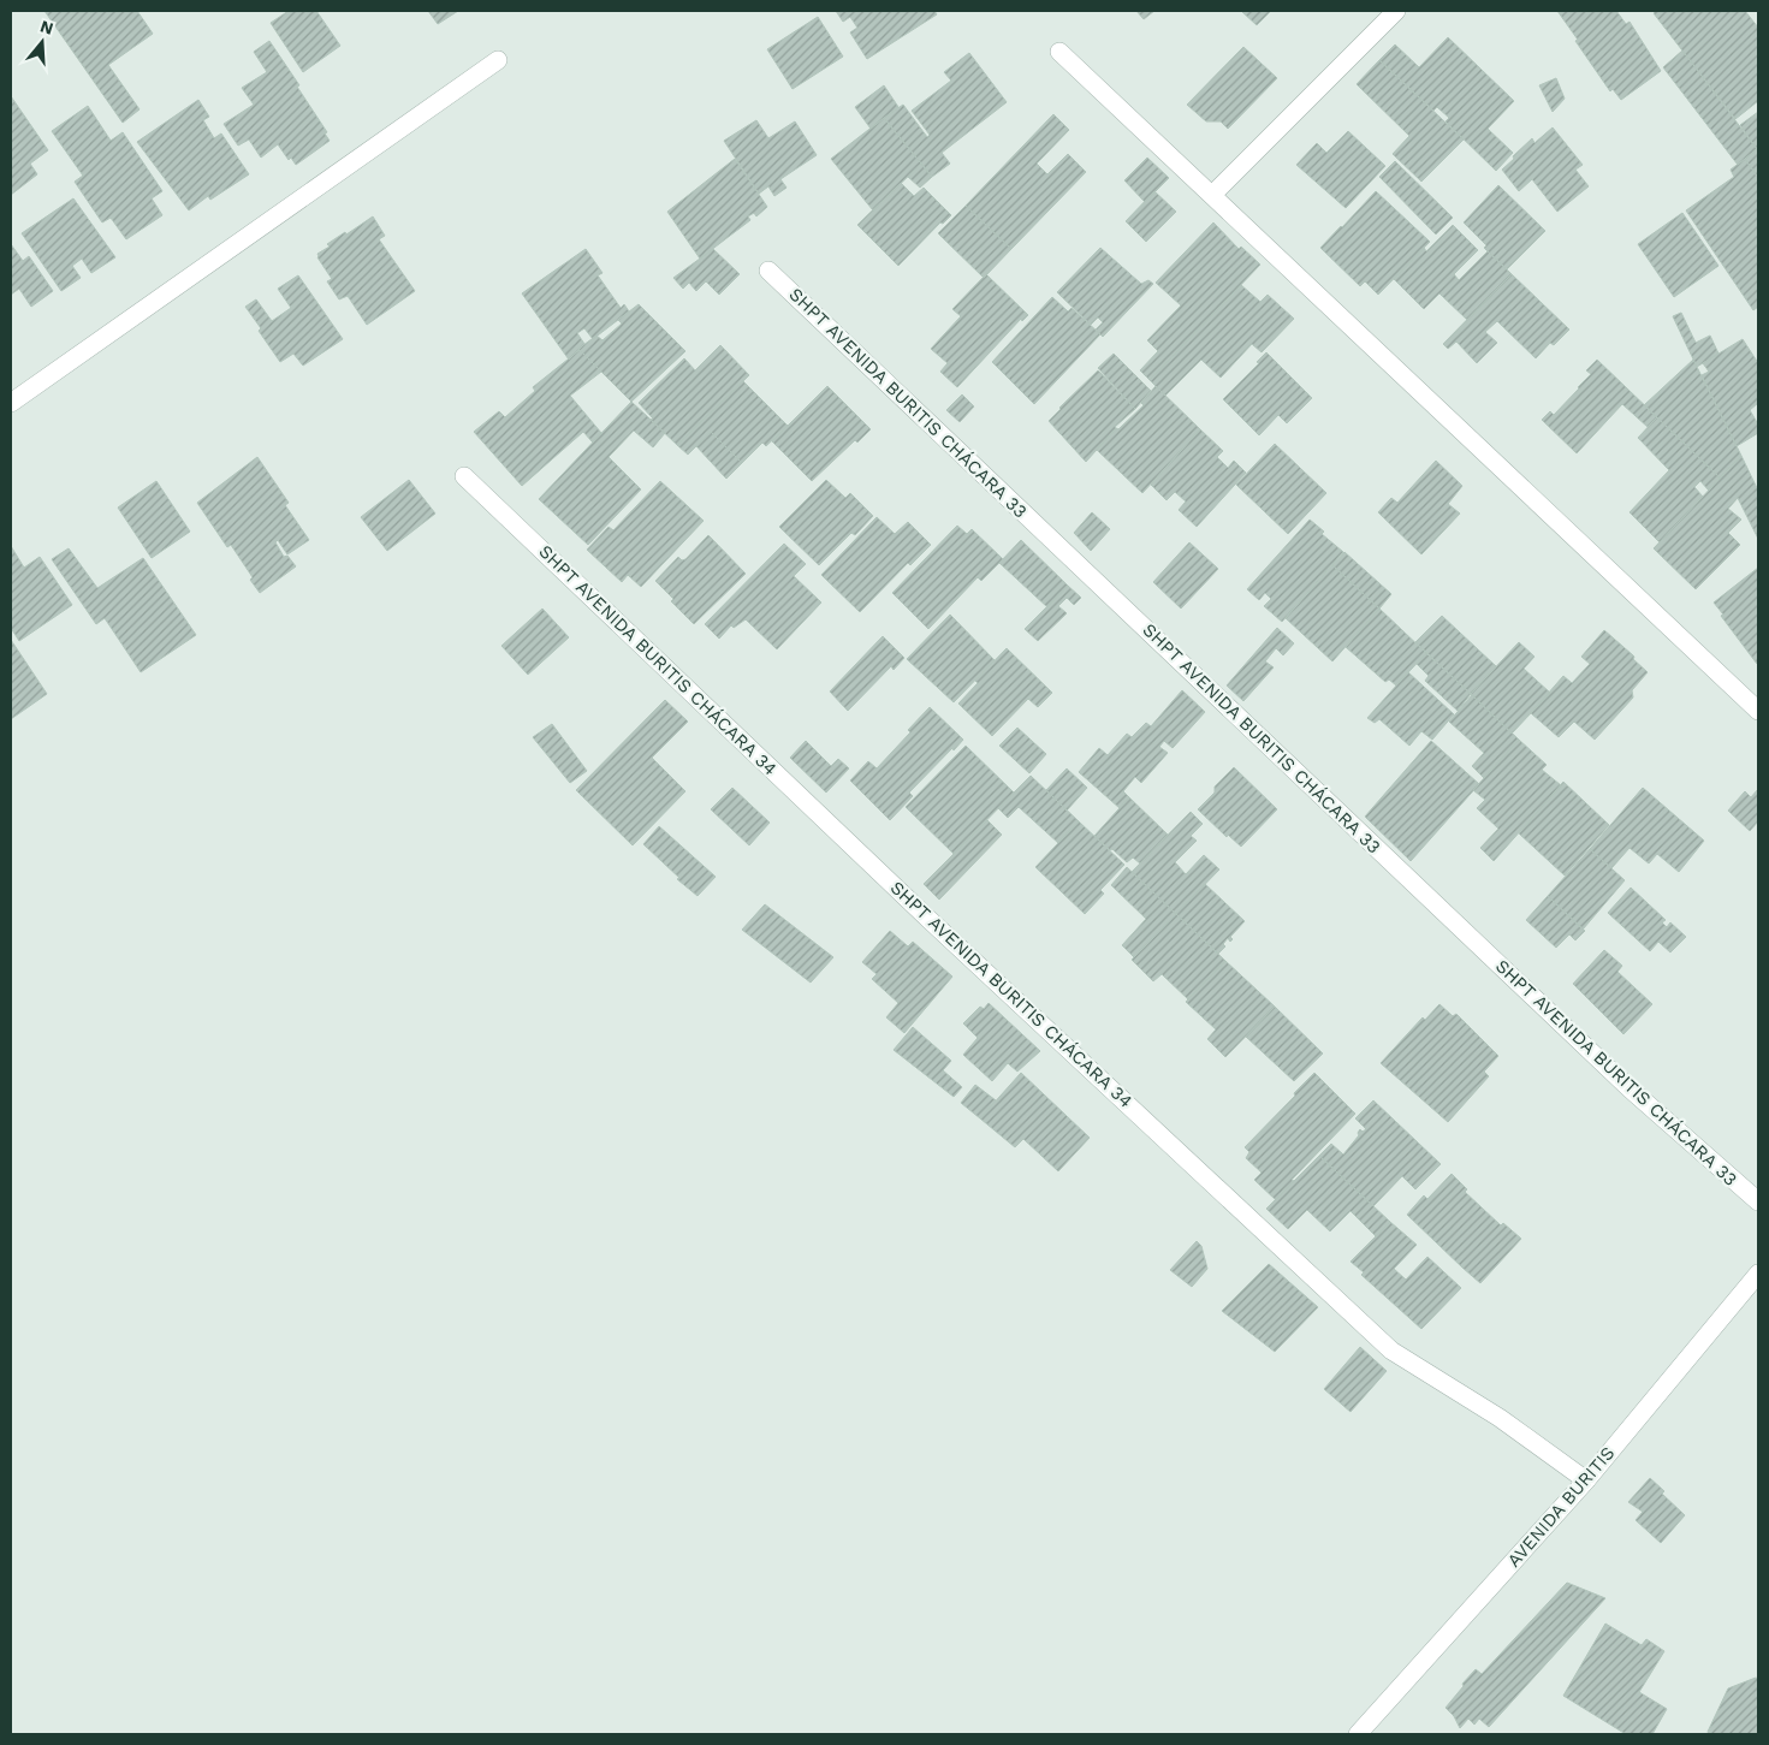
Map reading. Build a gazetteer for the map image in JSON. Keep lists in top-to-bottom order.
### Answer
{
  "streets": {
    "street": ["SHPT AVENIDA BURITIS CHÁCARA 33", "SHPT AVENIDA BURITIS CHÁCARA 34", "AVENIDA BURITIS"]
  },
  "crossings": [
    ["SHPT AVENIDA BURITIS CHÁCARA 34", "AVENIDA BURITIS"]
  ],
  "north": "top"
}
